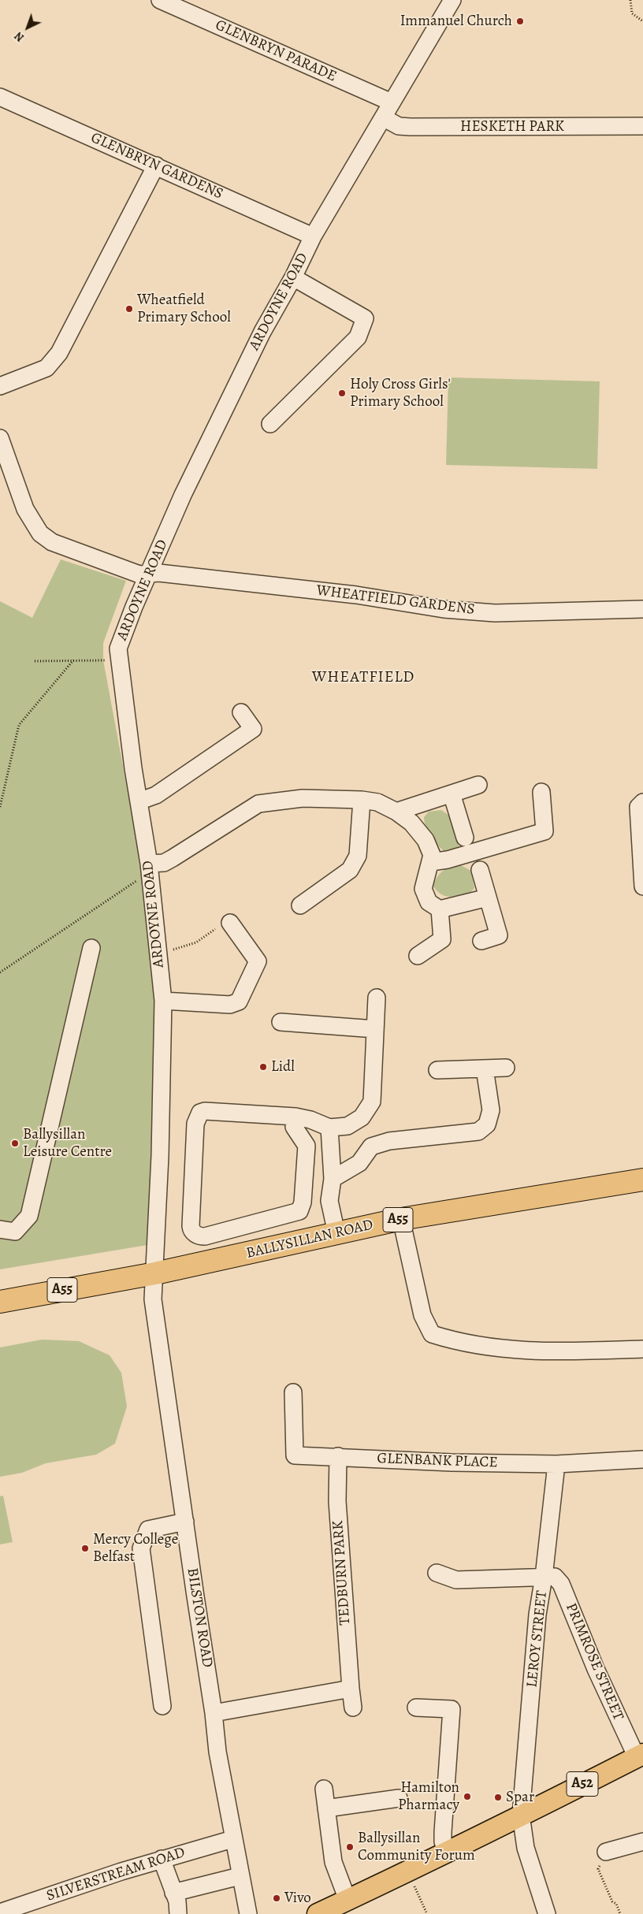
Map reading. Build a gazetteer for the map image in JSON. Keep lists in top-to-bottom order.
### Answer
{
  "streets": {
    "highway": ["A55", "BALLYSILLAN ROAD"],
    "main road": ["A52"],
    "street": [
      "GLENBRYN PARADE",
      "HESKETH PARK",
      "GLENBRYN GARDENS",
      "ARDOYNE ROAD",
      "WHEATFIELD GARDENS",
      "GLENBANK PLACE",
      "TEDBURN PARK",
      "BILSTON ROAD",
      "LEROY STREET",
      "PRIMROSE STREET",
      "SILVERSTREAM ROAD"
    ]
  },
  "crossings": [
    ["GLENBRYN PARADE", "ARDOYNE ROAD"],
    ["HESKETH PARK", "ARDOYNE ROAD"],
    ["GLENBRYN GARDENS", "ARDOYNE ROAD"],
    ["ARDOYNE ROAD", "WHEATFIELD GARDENS"],
    ["ARDOYNE ROAD", "BALLYSILLAN ROAD"],
    ["ARDOYNE ROAD", "BILSTON ROAD"],
    ["BALLYSILLAN ROAD", "BILSTON ROAD"],
    ["GLENBANK PLACE", "TEDBURN PARK"],
    ["GLENBANK PLACE", "LEROY STREET"],
    ["BILSTON ROAD", "SILVERSTREAM ROAD"],
    ["LEROY STREET", "PRIMROSE STREET"],
    ["LEROY STREET", "A52"],
    ["PRIMROSE STREET", "A52"]
  ],
  "districts": ["WHEATFIELD"],
  "places": [
    "Immanuel Church",
    "Wheatfield Primary School",
    "Holy Cross Girls' Primary School",
    "Lidl",
    "Ballysillan Leisure Centre",
    "Mercy College Belfast",
    "Hamilton Pharmacy",
    "Spar",
    "Ballysillan Community Forum",
    "Vivo"
  ],
  "north": "bottom left"
}
